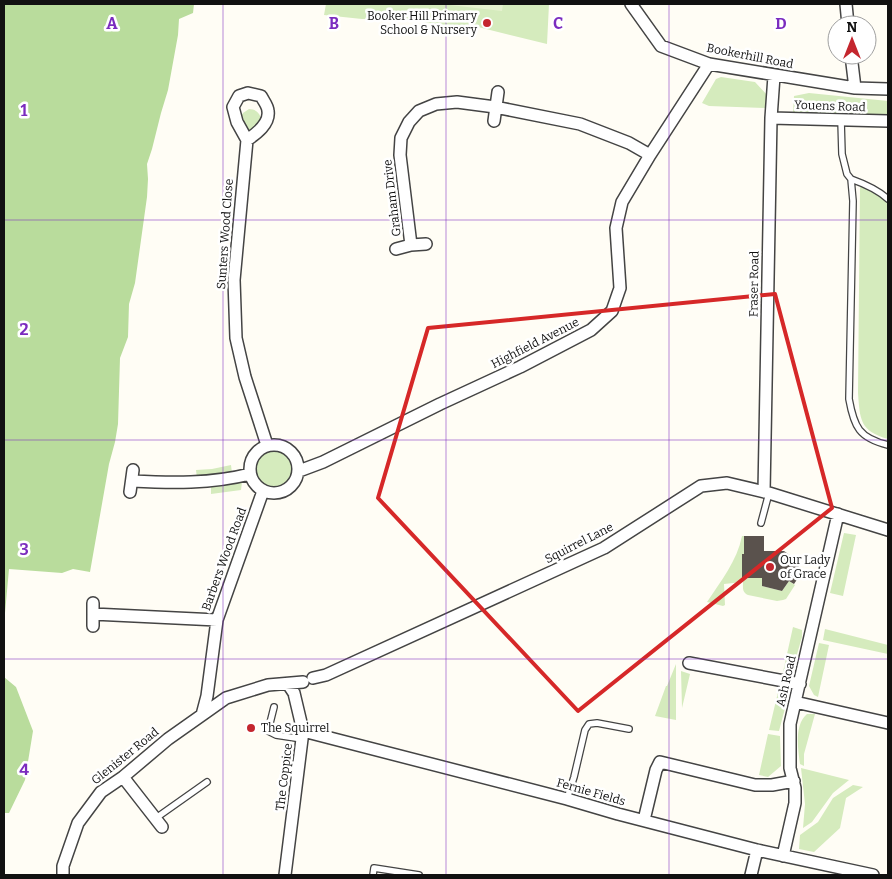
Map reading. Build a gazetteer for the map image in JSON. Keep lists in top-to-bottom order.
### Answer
{
  "streets": {
    "street": [
      "Bookerhill Road",
      "Youens Road",
      "Graham Drive",
      "Sunters Wood Close",
      "Fraser Road",
      "Highfield Avenue",
      "Squirrel Lane",
      "Barbers Wood Road",
      "Ash Road",
      "Glenister Road",
      "The Coppice",
      "Fernie Fields"
    ]
  },
  "crossings": [
    ["Bookerhill Road", "Fraser Road"],
    ["Bookerhill Road", "Highfield Avenue"],
    ["Youens Road", "Fraser Road"],
    ["Graham Drive", "Highfield Avenue"],
    ["Sunters Wood Close", "Highfield Avenue"],
    ["Sunters Wood Close", "Barbers Wood Road"],
    ["Fraser Road", "Squirrel Lane"],
    ["Highfield Avenue", "Barbers Wood Road"],
    ["Squirrel Lane", "Barbers Wood Road"],
    ["Squirrel Lane", "Ash Road"],
    ["Squirrel Lane", "Glenister Road"],
    ["Squirrel Lane", "The Coppice"],
    ["Barbers Wood Road", "Glenister Road"],
    ["Ash Road", "Fernie Fields"],
    ["The Coppice", "Fernie Fields"]
  ],
  "places": ["Booker Hill Primary School & Nursery", "Our Lady of Grace", "The Squirrel"],
  "north": "top",
  "grid": {
    "columns": [
      "A",
      "B",
      "C",
      "D"
    ],
    "rows": [
      "1",
      "2",
      "3",
      "4"
    ]
  }
}
